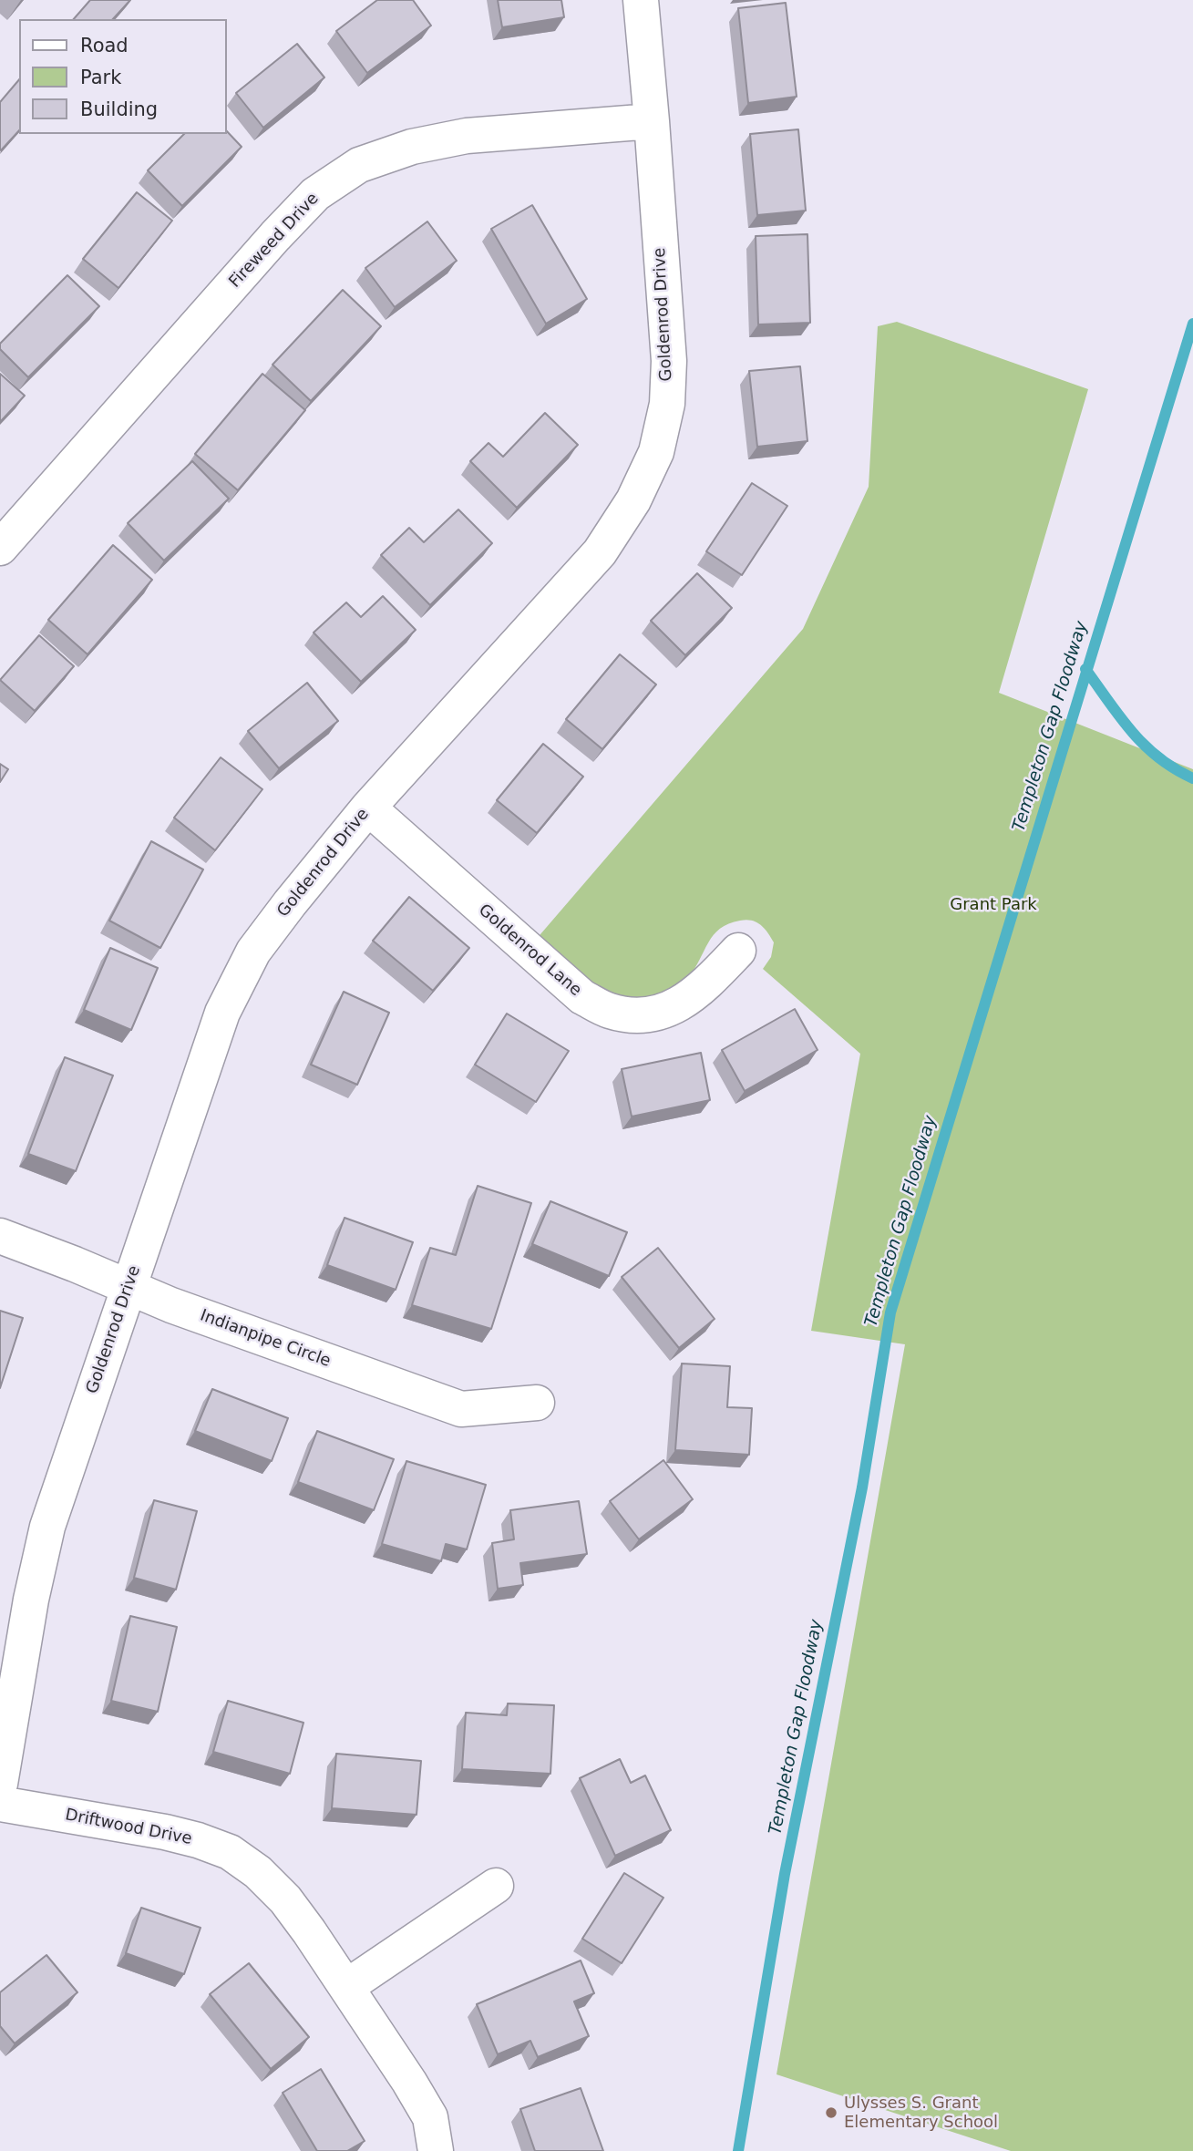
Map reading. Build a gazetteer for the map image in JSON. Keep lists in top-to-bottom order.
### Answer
{
  "streets": {
    "street": [
      "Fireweed Drive",
      "Goldenrod Drive",
      "Goldenrod Lane",
      "Indianpipe Circle",
      "Driftwood Drive"
    ]
  },
  "crossings": [
    ["Fireweed Drive", "Goldenrod Drive"],
    ["Goldenrod Drive", "Goldenrod Lane"],
    ["Goldenrod Drive", "Indianpipe Circle"]
  ],
  "water": ["Templeton Gap Floodway"],
  "parks": ["Grant Park"],
  "places": ["Ulysses S. Grant Elementary School"],
  "legend": ["Road", "Park", "Building"]
}
